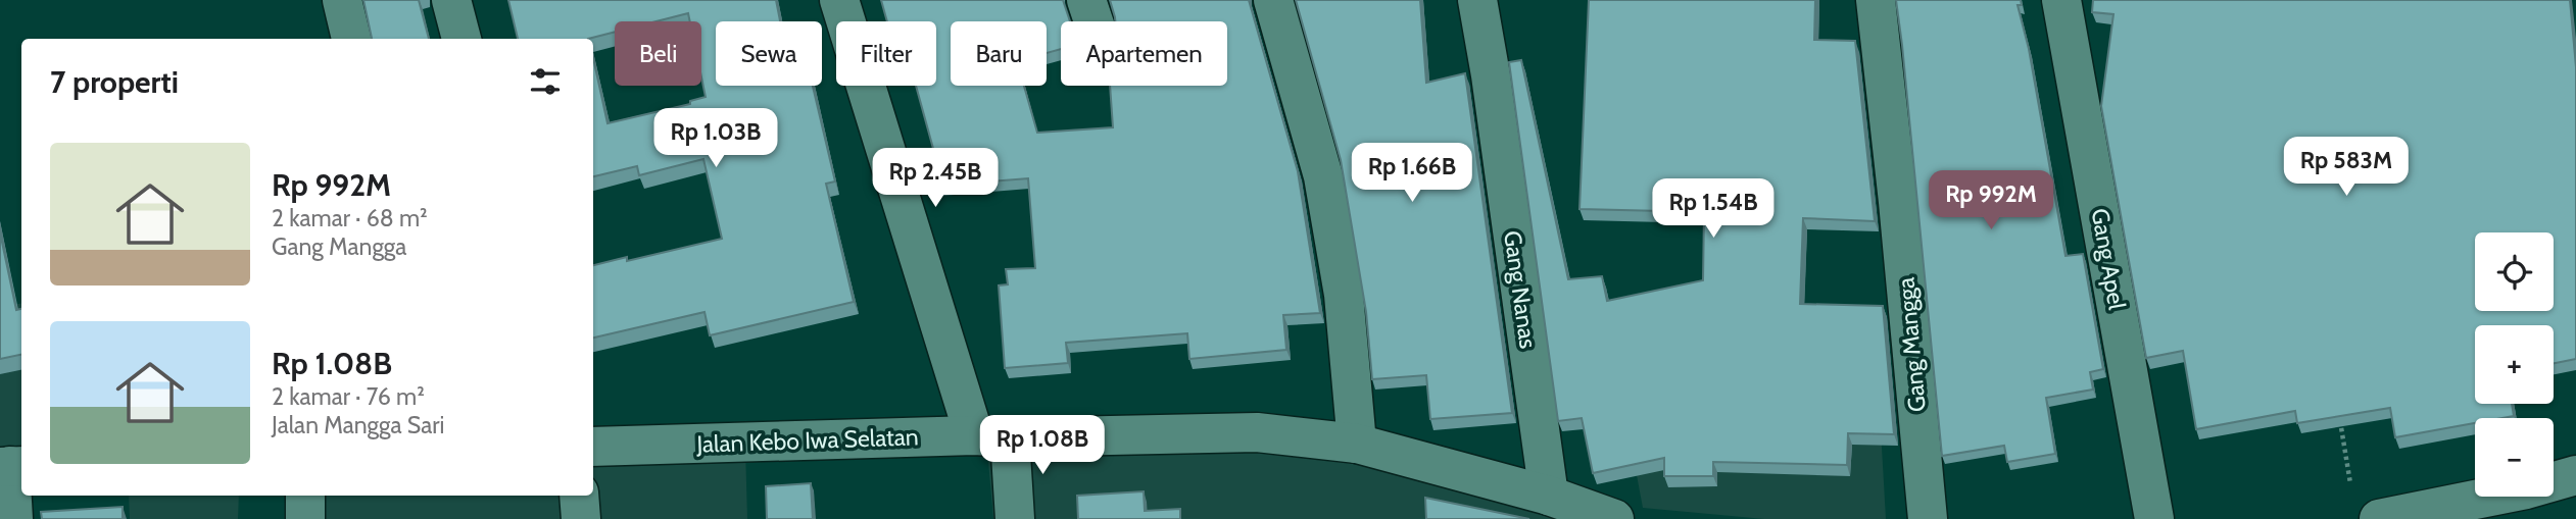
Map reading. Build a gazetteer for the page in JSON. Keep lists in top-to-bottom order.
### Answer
{
  "streets": {
    "street": [
      "Gang Apel",
      "Gang Nanas",
      "Gang Mangga",
      "Jalan Kebo Iwa Selatan"
    ]
  },
  "crossings": [
    ["Gang Nanas", "Jalan Kebo Iwa Selatan"]
  ],
  "page": {
    "chip": [
      "Beli",
      "Sewa",
      "Filter",
      "Baru",
      "Apartemen"
    ],
    "heading": "7 properti",
    "price": [
      "Rp 1.03B",
      "Rp 583M",
      "Rp 1.66B",
      "Rp 2.45B",
      "Rp 992M",
      "Rp 1.54B",
      "Rp 1.08B"
    ],
    "list": [
      {
        "name": "Rp 992M",
        "note": "2 kamar · 68 m² · Gang Mangga"
      },
      {
        "name": "Rp 1.08B",
        "note": "2 kamar · 76 m² · Jalan Mangga Sari"
      }
    ],
    "map_buttons": ["+", "−"]
  }
}
